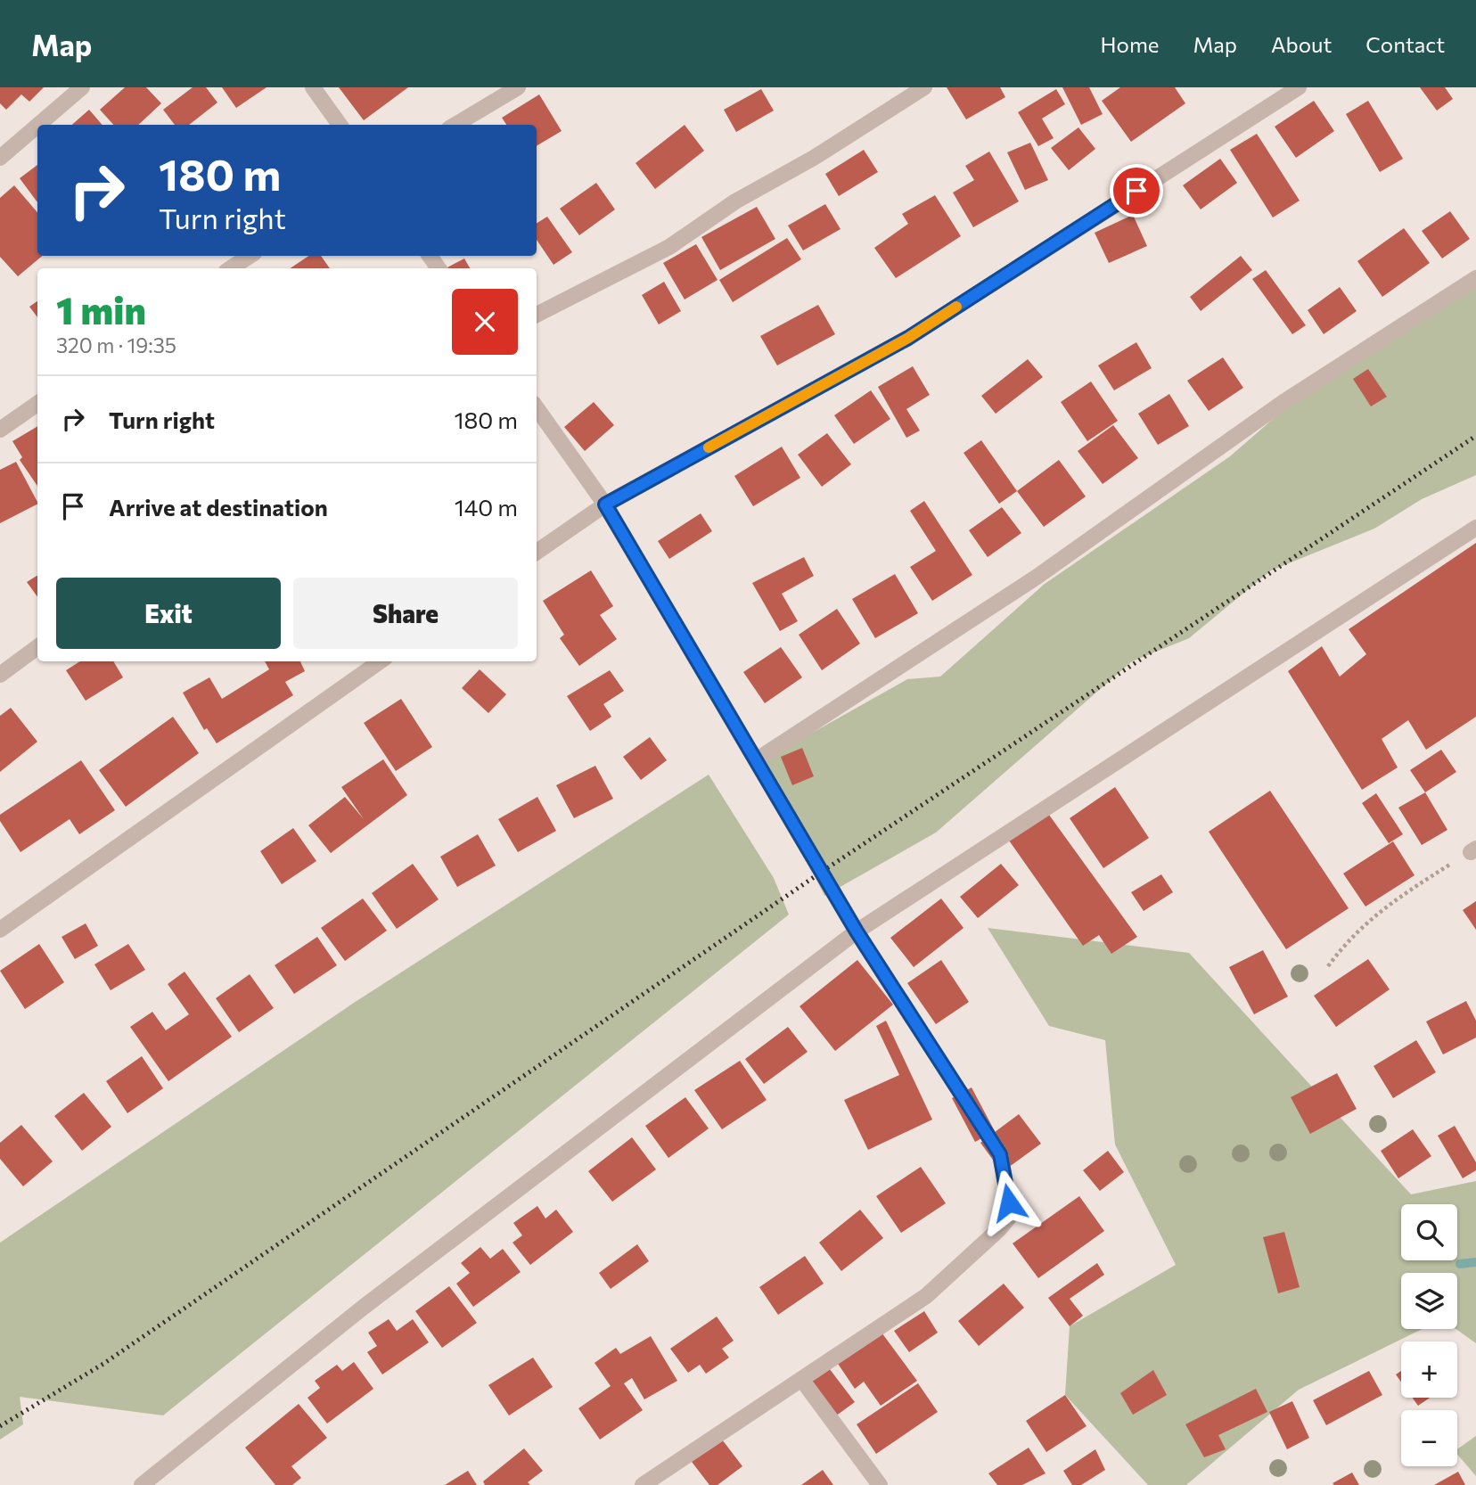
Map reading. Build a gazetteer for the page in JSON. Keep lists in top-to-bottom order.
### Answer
{
  "page": {
    "header": "Map",
    "nav": [
      "Home",
      "Map",
      "About",
      "Contact"
    ],
    "turn": ["180 m", "Turn right"],
    "heading": ["1 min", "320 m · 19:35"],
    "list": [
      {
        "name": "Turn right",
        "value": "180 m"
      },
      {
        "name": "Arrive at destination",
        "value": "140 m"
      }
    ],
    "buttons": ["Exit", "Share"],
    "map_buttons": ["+", "−"]
  }
}
